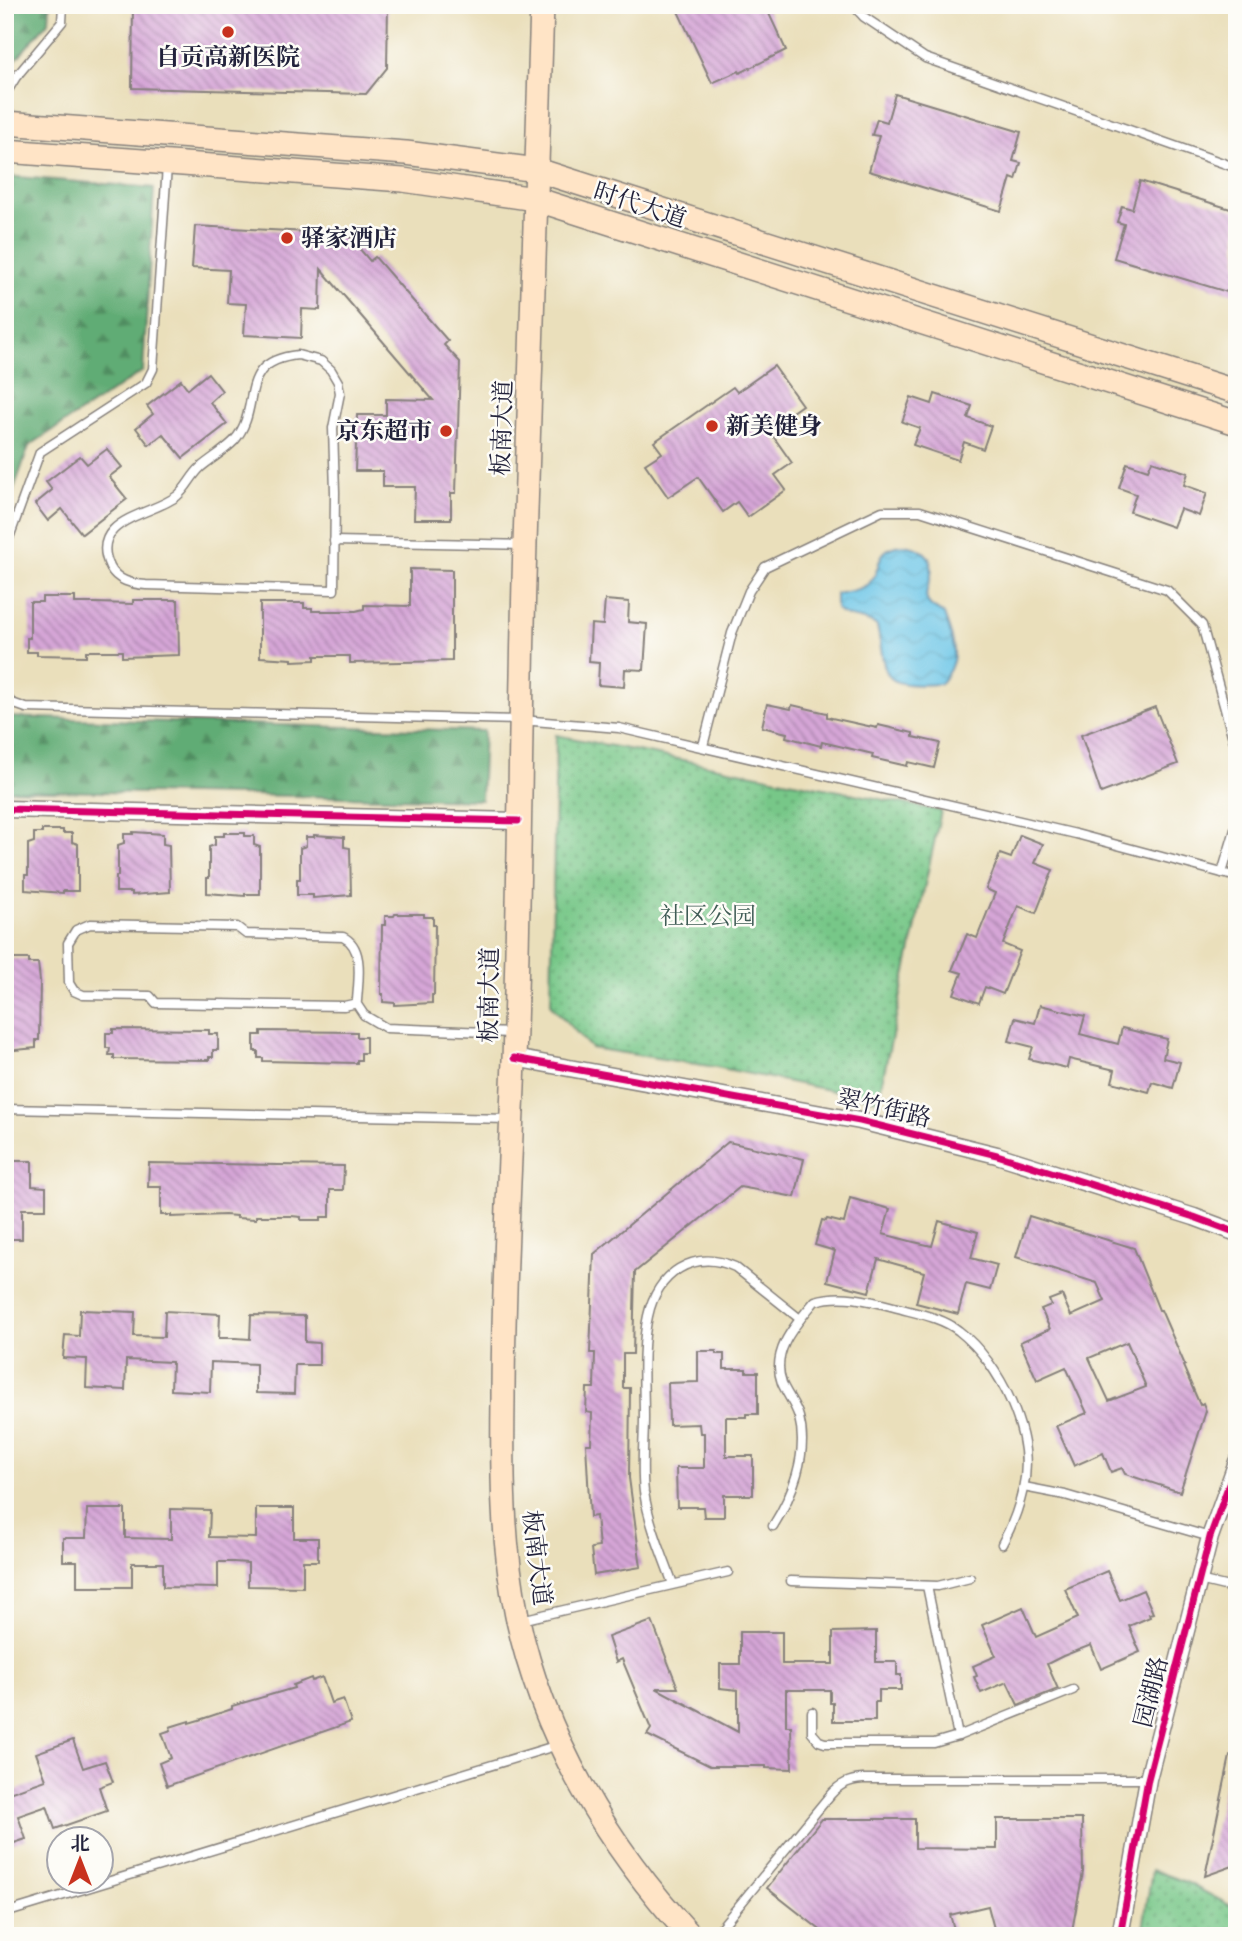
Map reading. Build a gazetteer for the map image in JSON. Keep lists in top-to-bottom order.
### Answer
{
  "streets": {
    "main road": ["时代大道", "板南大道"],
    "street": ["翠竹街路", "园湖路"]
  },
  "crossings": [
    ["时代大道", "板南大道"],
    ["板南大道", "翠竹街路"]
  ],
  "parks": ["社区公园"],
  "places": [
    "自贡高新医院",
    "驿家酒店",
    "新美健身",
    "京东超市"
  ],
  "north": "top"
}
